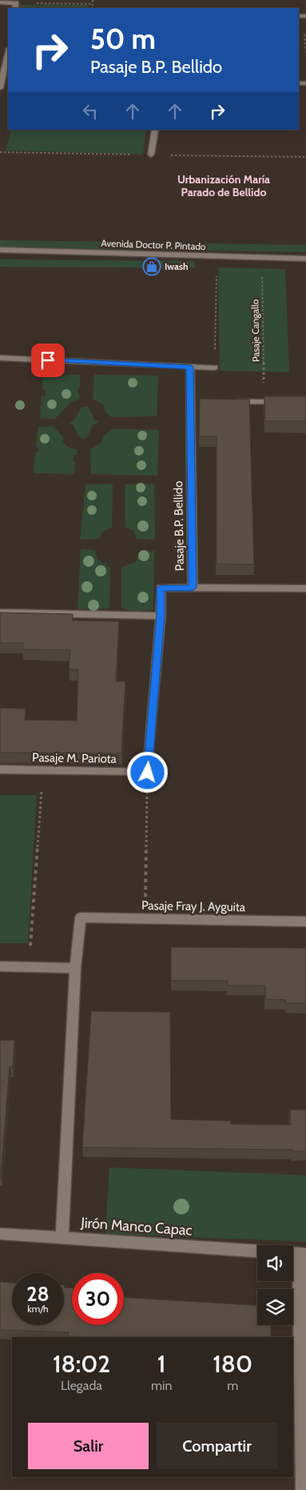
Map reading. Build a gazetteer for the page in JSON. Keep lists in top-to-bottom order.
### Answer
{
  "streets": {
    "street": [
      "Avenida Doctor P. Pintado",
      "Pasaje B.P. Bellido",
      "Pasaje M. Pariota",
      "Pasaje Fray J. Ayguita",
      "Jirón Manco Capac"
    ],
    "path": ["Pasaje Cangallo"]
  },
  "crossings": [
    ["Avenida Doctor P. Pintado", "Pasaje Cangallo"],
    ["Pasaje B.P. Bellido", "Pasaje M. Pariota"]
  ],
  "districts": ["Urbanización María Parado de Bellido"],
  "places": {
    "shop": ["Iwash"]
  },
  "page": {
    "turn": ["50 m", "Pasaje B.P. Bellido"],
    "speed": "28 km/h",
    "limit": "30",
    "eta": [
      "18:02",
      "Llegada",
      "1",
      "min",
      "180",
      "m"
    ],
    "buttons": ["Salir", "Compartir"]
  }
}
